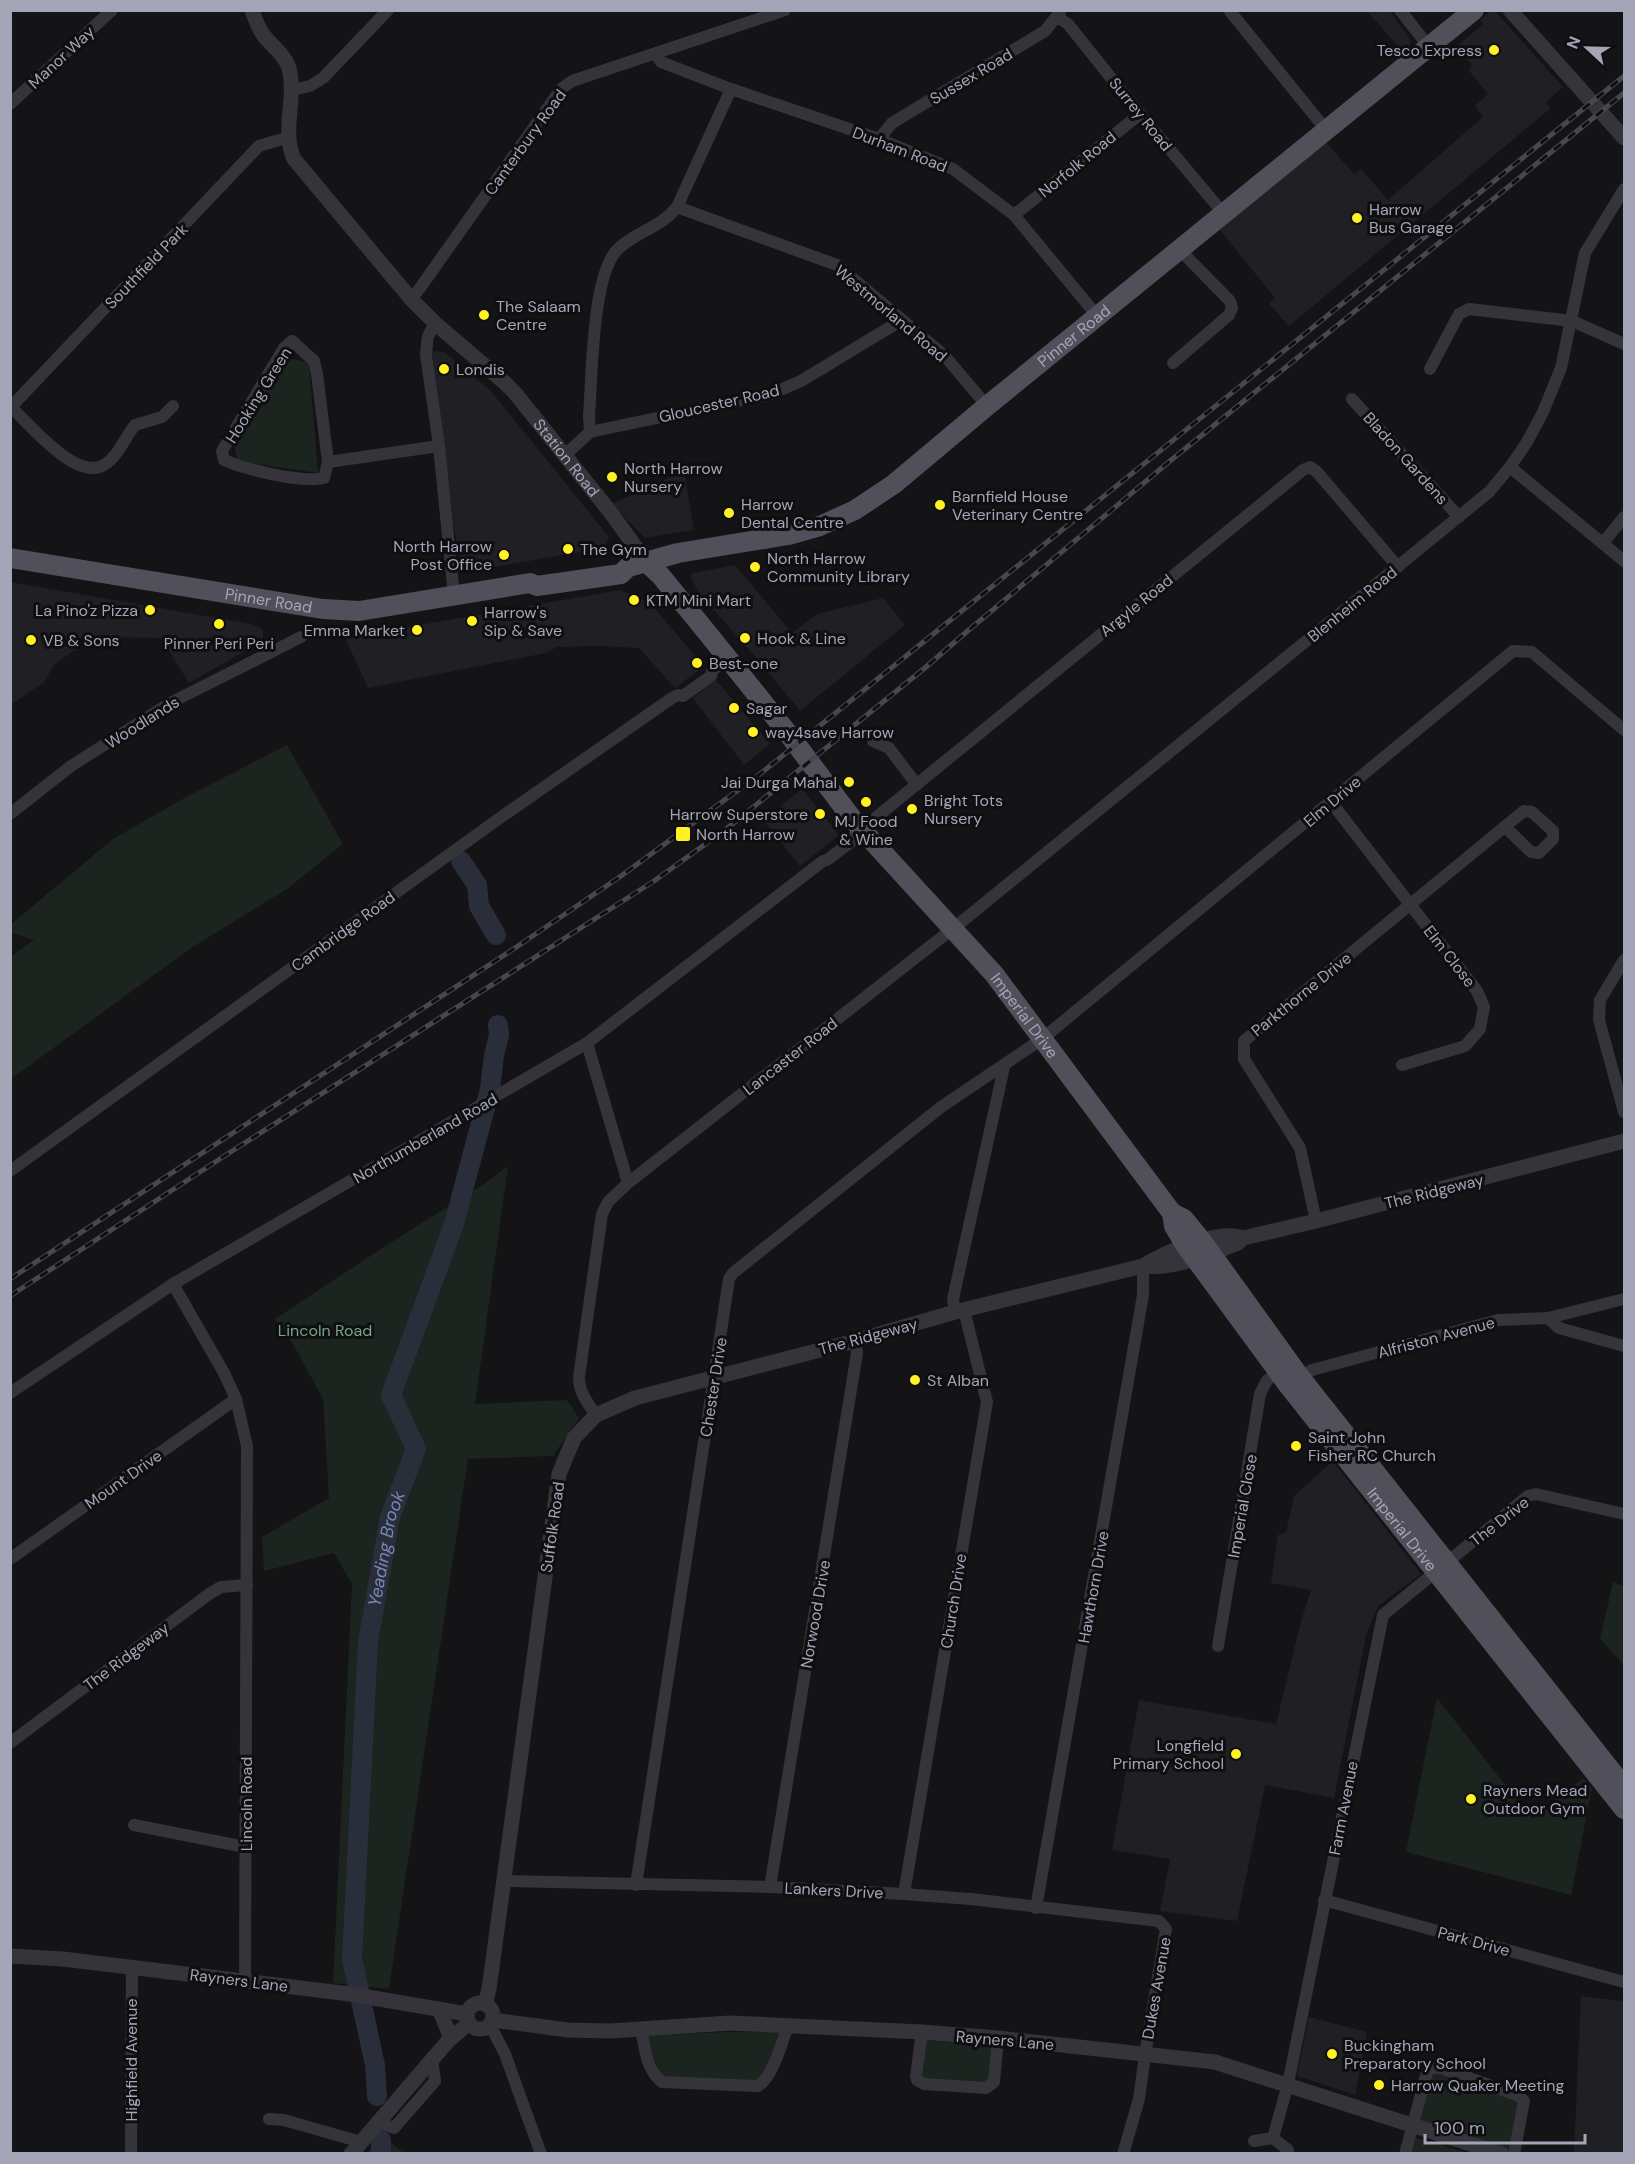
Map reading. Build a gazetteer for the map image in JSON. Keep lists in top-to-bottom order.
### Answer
{
  "streets": {
    "main road": ["Pinner Road", "Station Road", "Imperial Drive"],
    "street": [
      "Manor Way",
      "Sussex Road",
      "Surrey Road",
      "Canterbury Road",
      "Durham Road",
      "Norfolk Road",
      "Southfield Park",
      "Westmorland Road",
      "Hooking Green",
      "Gloucester Road",
      "Bladon Gardens",
      "Blenheim Road",
      "Argyle Road",
      "Woodlands",
      "Elm Drive",
      "Cambridge Road",
      "Elm Close",
      "Parkthorne Drive",
      "Lancaster Road",
      "Northumberland Road",
      "The Ridgeway",
      "Alfriston Avenue",
      "Chester Drive",
      "Mount Drive",
      "Imperial Close",
      "The Drive",
      "Suffolk Road",
      "Hawthorn Drive",
      "Church Drive",
      "Norwood Drive",
      "Lincoln Road",
      "Farm Avenue",
      "Lankers Drive",
      "Park Drive",
      "Rayners Lane",
      "Dukes Avenue",
      "Highfield Avenue"
    ]
  },
  "crossings": [
    ["Sussex Road", "Surrey Road"],
    ["Sussex Road", "Durham Road"],
    ["Surrey Road", "Norfolk Road"],
    ["Surrey Road", "Pinner Road"],
    ["Canterbury Road", "Durham Road"],
    ["Canterbury Road", "Station Road"],
    ["Durham Road", "Norfolk Road"],
    ["Durham Road", "Pinner Road"],
    ["Southfield Park", "Station Road"],
    ["Westmorland Road", "Pinner Road"],
    ["Westmorland Road", "Gloucester Road"],
    ["Pinner Road", "Station Road"],
    ["Gloucester Road", "Station Road"],
    ["Station Road", "Argyle Road"],
    ["Station Road", "Cambridge Road"],
    ["Station Road", "Imperial Drive"],
    ["Station Road", "Northumberland Road"],
    ["Bladon Gardens", "Blenheim Road"],
    ["Blenheim Road", "Argyle Road"],
    ["Blenheim Road", "Imperial Drive"],
    ["Blenheim Road", "Lancaster Road"],
    ["Argyle Road", "Imperial Drive"],
    ["Argyle Road", "Northumberland Road"],
    ["Elm Drive", "Imperial Drive"],
    ["Elm Drive", "Chester Drive"],
    ["Elm Close", "Parkthorne Drive"],
    ["Parkthorne Drive", "The Ridgeway"],
    ["Imperial Drive", "Lancaster Road"],
    ["Imperial Drive", "Northumberland Road"],
    ["Imperial Drive", "The Ridgeway"],
    ["Imperial Drive", "Alfriston Avenue"],
    ["Imperial Drive", "Chester Drive"],
    ["Imperial Drive", "Imperial Close"],
    ["Imperial Drive", "The Drive"],
    ["Imperial Drive", "Farm Avenue"],
    ["Northumberland Road", "Lincoln Road"],
    ["The Ridgeway", "Chester Drive"],
    ["The Ridgeway", "Suffolk Road"],
    ["The Ridgeway", "Hawthorn Drive"],
    ["The Ridgeway", "Church Drive"],
    ["The Ridgeway", "Norwood Drive"],
    ["The Ridgeway", "Lincoln Road"],
    ["Alfriston Avenue", "Imperial Close"],
    ["Chester Drive", "Church Drive"],
    ["Chester Drive", "Lankers Drive"],
    ["Mount Drive", "Lincoln Road"],
    ["The Drive", "Farm Avenue"],
    ["Suffolk Road", "Lankers Drive"],
    ["Suffolk Road", "Rayners Lane"],
    ["Hawthorn Drive", "Lankers Drive"],
    ["Church Drive", "Lankers Drive"],
    ["Norwood Drive", "Lankers Drive"],
    ["Lincoln Road", "Rayners Lane"],
    ["Farm Avenue", "Park Drive"],
    ["Farm Avenue", "Rayners Lane"],
    ["Lankers Drive", "Dukes Avenue"],
    ["Rayners Lane", "Dukes Avenue"],
    ["Rayners Lane", "Highfield Avenue"]
  ],
  "water": ["Yeading Brook"],
  "parks": ["Lincoln Road"],
  "places": {
    "other": [
      "Tesco Express",
      "Harrow Bus Garage",
      "The Salaam Centre",
      "Londis",
      "North Harrow Nursery",
      "Barnfield House Veterinary Centre",
      "Harrow Dental Centre",
      "The Gym",
      "North Harrow Post Office",
      "North Harrow Community Library",
      "KTM Mini Mart",
      "La Pino'z Pizza",
      "Harrow's Sip & Save",
      "Pinner Peri Peri",
      "Emma Market",
      "Hook & Line",
      "VB & Sons",
      "Best-one",
      "Sagar",
      "way4save Harrow",
      "Jai Durga Mahal",
      "MJ Food & Wine",
      "Bright Tots Nursery",
      "Harrow Superstore",
      "St Alban",
      "Saint John Fisher RC Church",
      "Longfield Primary School",
      "Rayners Mead Outdoor Gym",
      "Buckingham Preparatory School",
      "Harrow Quaker Meeting"
    ],
    "transit": ["North Harrow"]
  },
  "scale_bar": "100 m",
  "north": "left"
}
